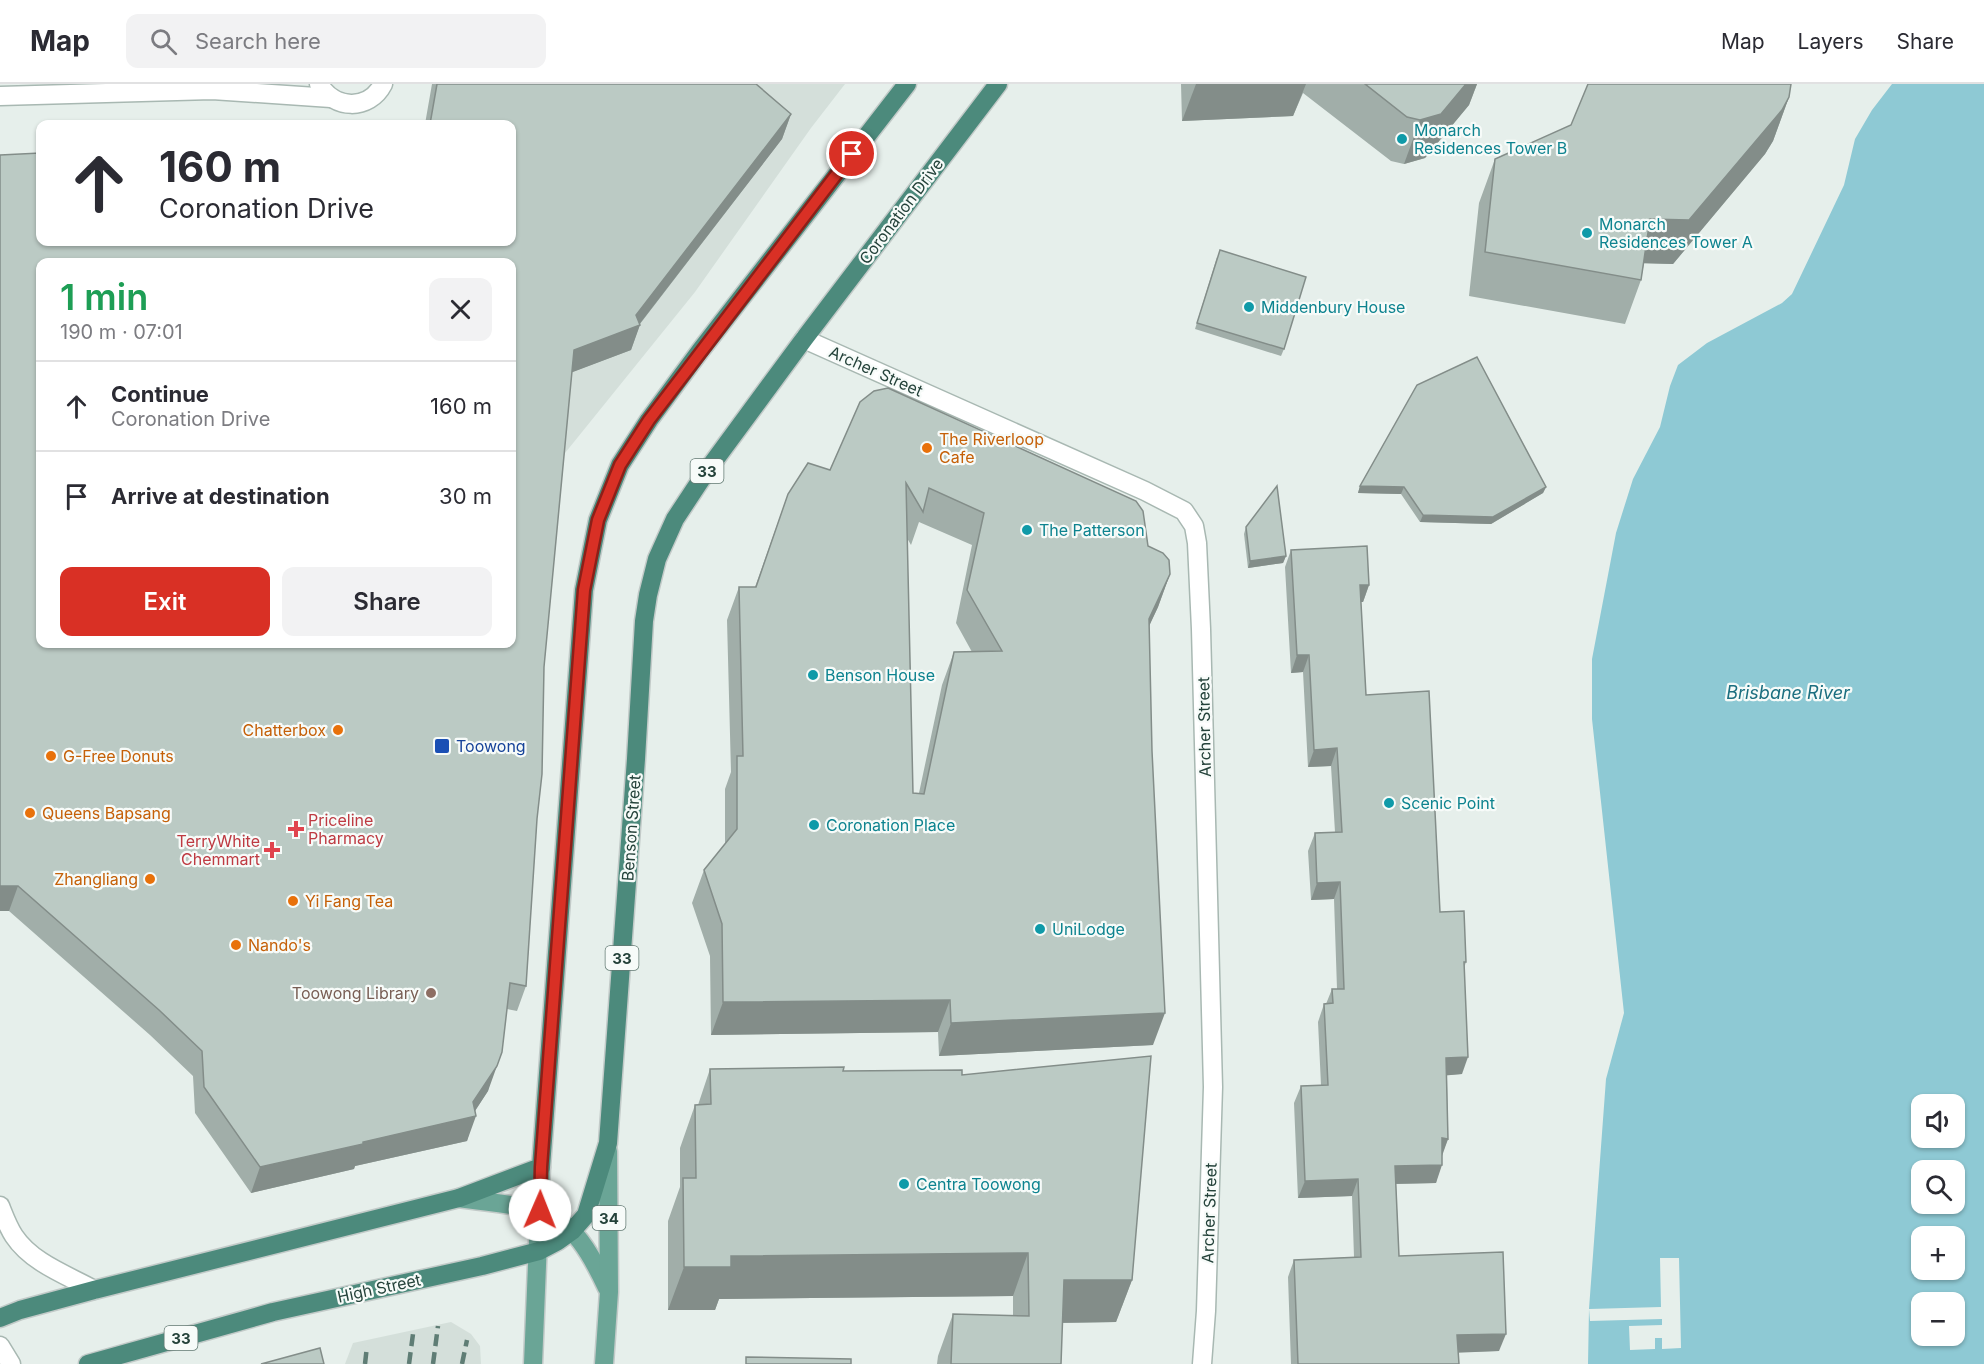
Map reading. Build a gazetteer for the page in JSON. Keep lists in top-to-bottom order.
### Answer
{
  "streets": {
    "highway": [
      "Coronation Drive",
      "33",
      "Benson Street",
      "High Street"
    ],
    "main road": ["34"],
    "street": ["Archer Street"]
  },
  "crossings": [
    ["Coronation Drive", "Archer Street"],
    ["Coronation Drive", "Benson Street"],
    ["Archer Street", "Benson Street"],
    ["Benson Street", "High Street"]
  ],
  "water": ["Brisbane River"],
  "places": {
    "other": [
      "Monarch Residences Tower B",
      "Monarch Residences Tower A",
      "Middenbury House",
      "The Riverloop Cafe",
      "The Patterson",
      "Benson House",
      "Chatterbox",
      "G-Free Donuts",
      "Scenic Point",
      "Queens Bapsang",
      "Coronation Place",
      "Zhangliang",
      "Yi Fang Tea",
      "UniLodge",
      "Nando's",
      "Toowong Library",
      "Centra Toowong"
    ],
    "transit": ["Toowong"],
    "health": ["Priceline Pharmacy", "TerryWhite Chemmart"]
  },
  "page": {
    "header": "Map",
    "search": "Search here",
    "nav": ["Map", "Layers", "Share"],
    "turn": ["160 m", "Coronation Drive"],
    "heading": ["1 min", "190 m · 07:01"],
    "list": [
      {
        "name": "Continue",
        "note": "Coronation Drive",
        "value": "160 m"
      },
      {
        "name": "Arrive at destination",
        "value": "30 m"
      }
    ],
    "buttons": ["Exit", "Share"],
    "map_buttons": ["+", "−"]
  }
}
